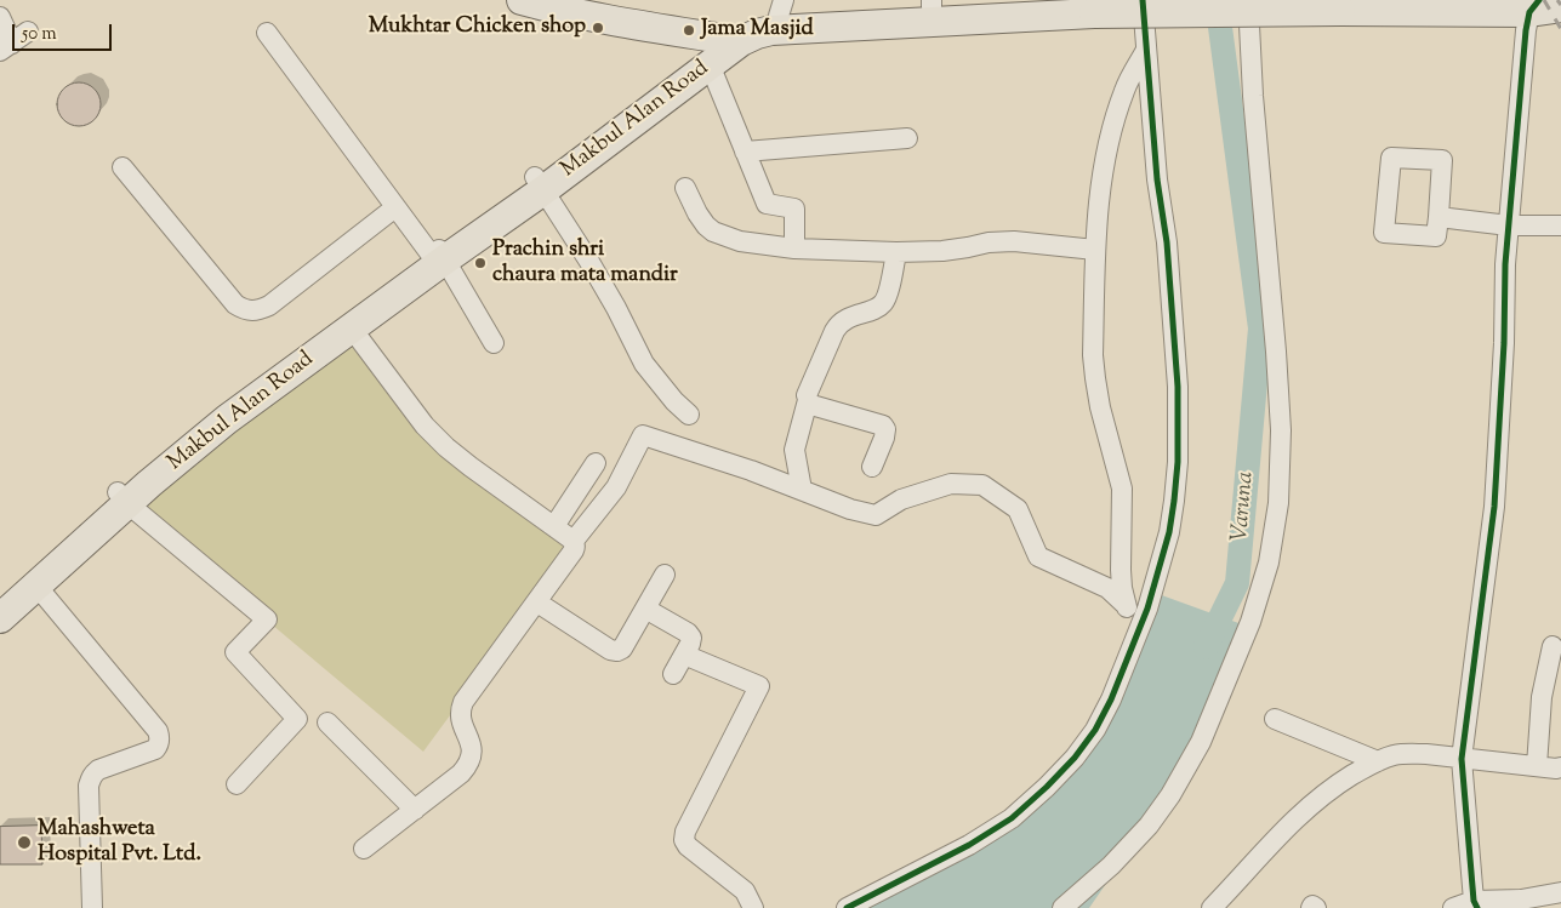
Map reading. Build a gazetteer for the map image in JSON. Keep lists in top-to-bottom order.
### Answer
{
  "streets": {
    "highway": ["Makbul Alan Road"]
  },
  "water": ["Varuna"],
  "places": [
    "Mukhtar Chicken shop",
    "Jama Masjid",
    "Prachin shri chaura mata mandir",
    "Mahashweta Hospital Pvt. Ltd."
  ],
  "scale_bar": "50 m"
}
